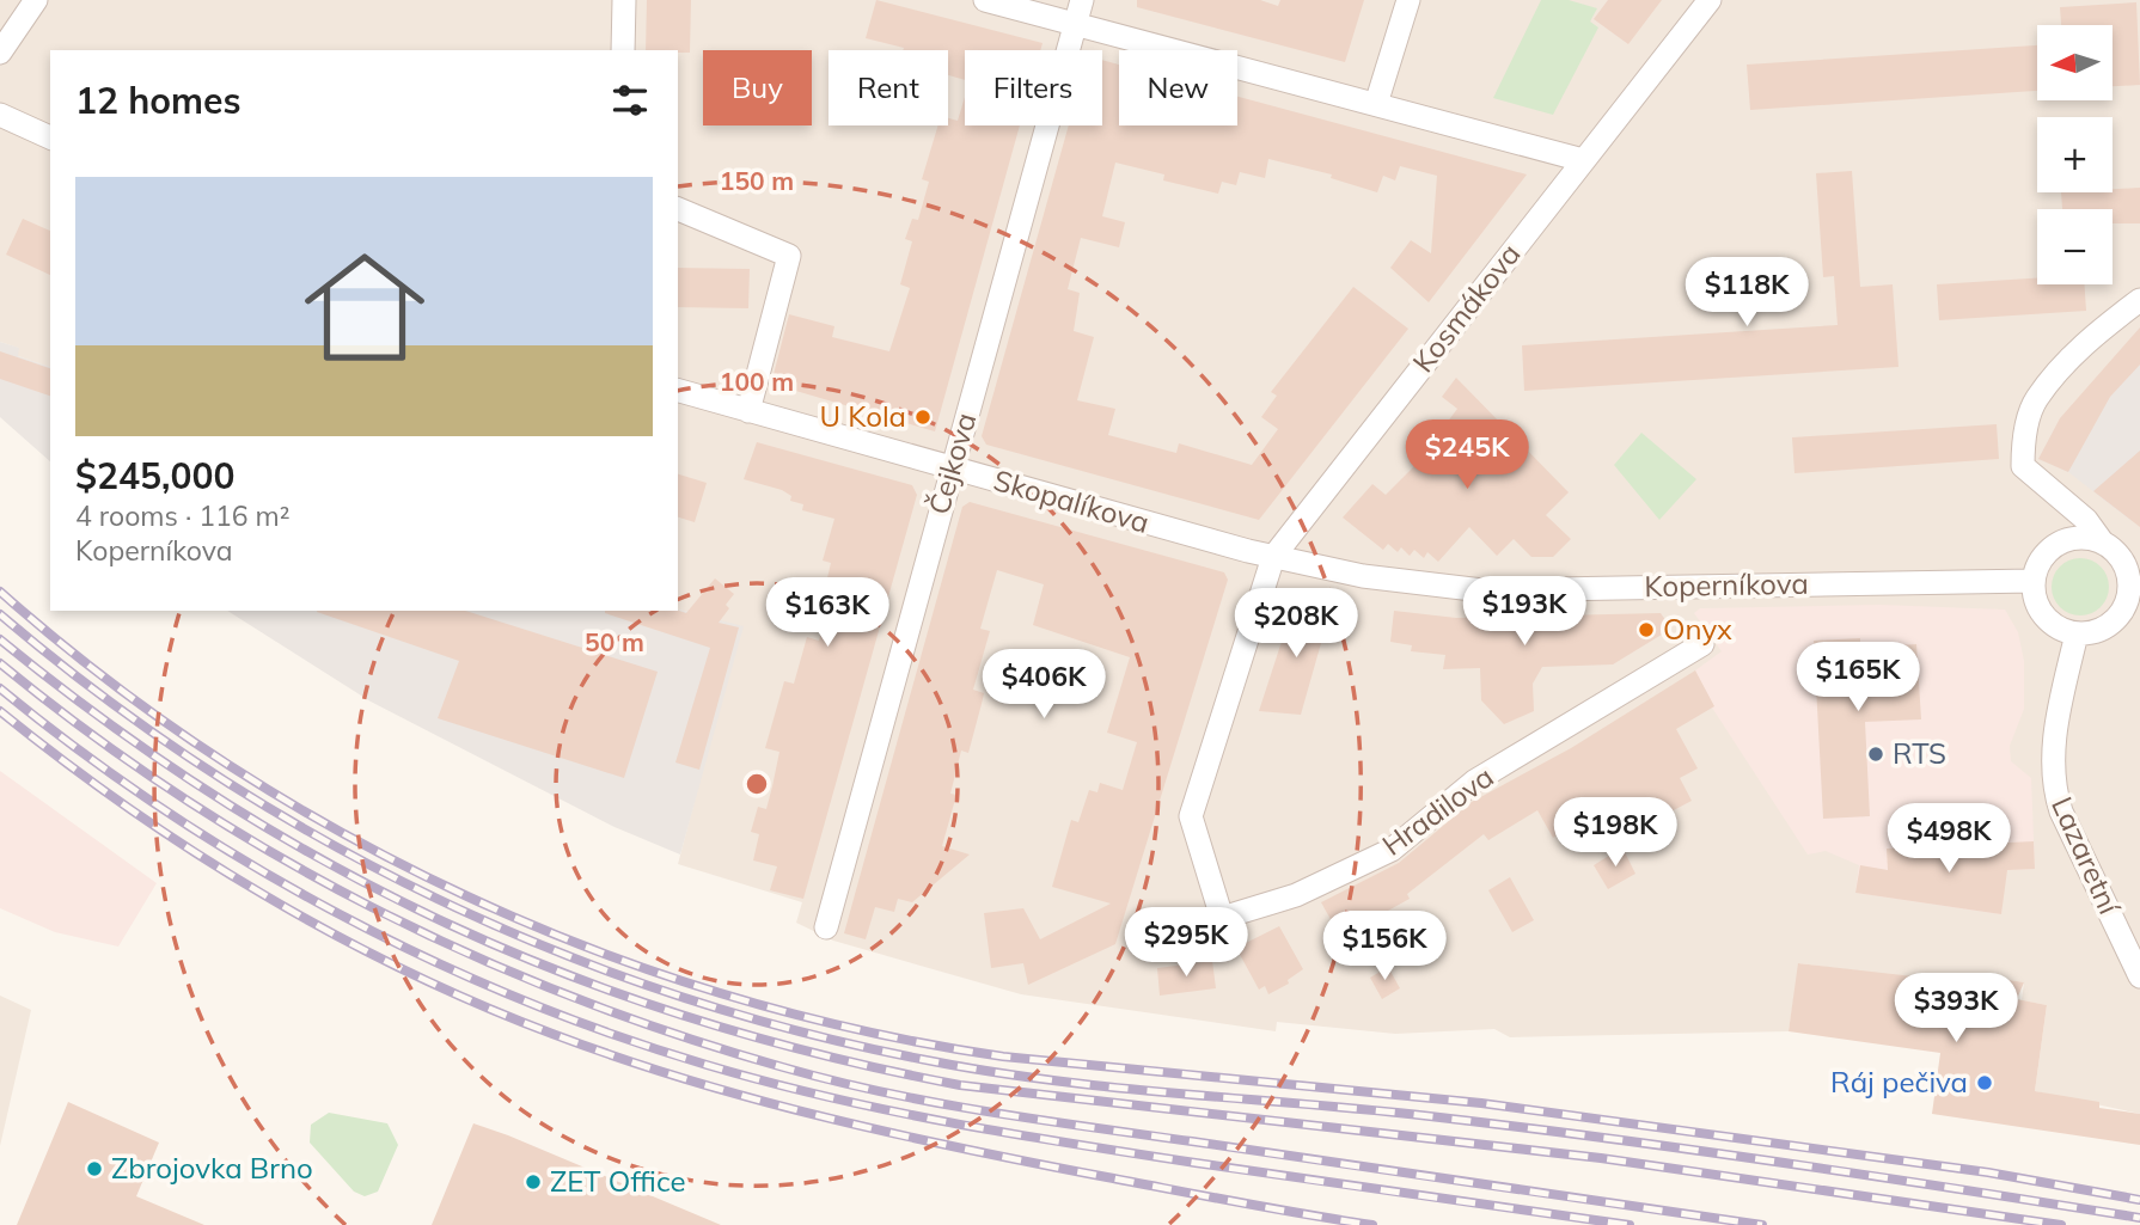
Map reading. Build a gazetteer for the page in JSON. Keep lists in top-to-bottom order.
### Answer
{
  "streets": {
    "street": [
      "Kosmákova",
      "Čejkova",
      "Skopalíkova",
      "Koperníkova",
      "Hradilova",
      "Lazaretní"
    ]
  },
  "crossings": [
    ["Kosmákova", "Skopalíkova"],
    ["Kosmákova", "Koperníkova"],
    ["Kosmákova", "Hradilova"],
    ["Čejkova", "Skopalíkova"],
    ["Skopalíkova", "Koperníkova"],
    ["Koperníkova", "Lazaretní"]
  ],
  "places": [
    "U Kola",
    "Onyx",
    "RTS",
    "Ráj pečiva",
    "Zbrojovka Brno",
    "ZET Office"
  ],
  "north": "left",
  "page": {
    "map_buttons": ["+", "−"],
    "chip": [
      "Buy",
      "Rent",
      "Filters",
      "New"
    ],
    "heading": "12 homes",
    "list": [
      {
        "name": "$245,000",
        "note": "4 rooms · 116 m² · Koperníkova"
      }
    ],
    "price": [
      "$118K",
      "$245K",
      "$193K",
      "$163K",
      "$208K",
      "$165K",
      "$406K",
      "$198K",
      "$498K",
      "$295K",
      "$156K",
      "$393K"
    ]
  },
  "rings": ["150 m", "100 m", "50 m"]
}
